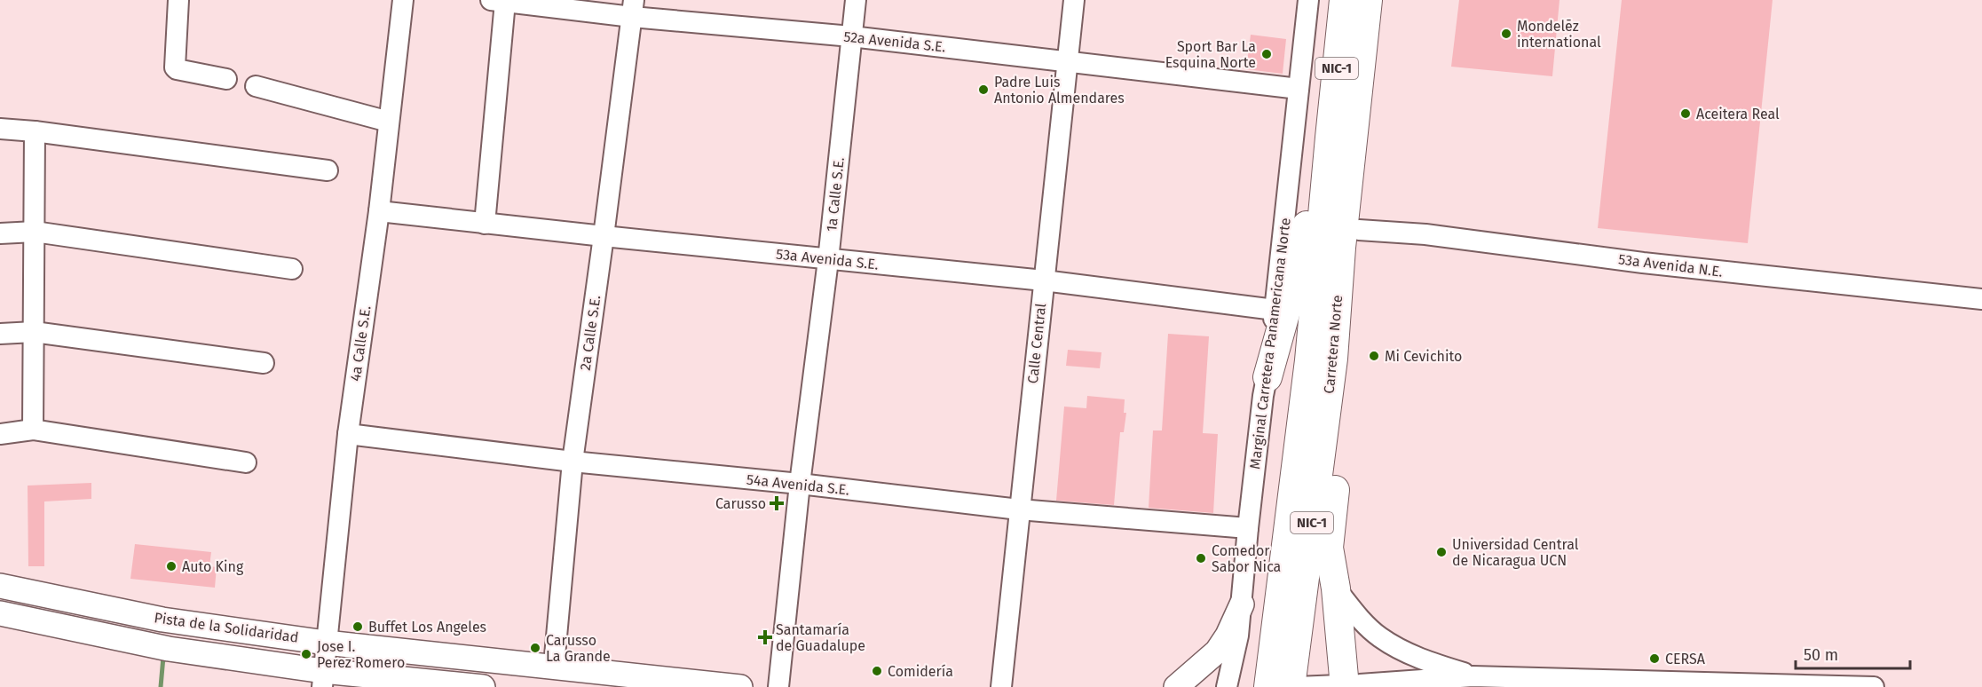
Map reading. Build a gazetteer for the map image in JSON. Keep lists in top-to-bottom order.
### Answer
{
  "streets": {
    "highway": ["NIC-1", "Carretera Norte"],
    "main road": ["Pista de la Solidaridad"],
    "street": [
      "52a Avenida S.E.",
      "1a Calle S.E.",
      "53a Avenida S.E.",
      "53a Avenida N.E.",
      "2a Calle S.E.",
      "4a Calle S.E.",
      "Calle Central",
      "Marginal Carretera Panamericana Norte",
      "54a Avenida S.E."
    ]
  },
  "crossings": [
    ["52a Avenida S.E.", "1a Calle S.E."],
    ["52a Avenida S.E.", "2a Calle S.E."],
    ["52a Avenida S.E.", "Calle Central"],
    ["52a Avenida S.E.", "Marginal Carretera Panamericana Norte"],
    ["1a Calle S.E.", "53a Avenida S.E."],
    ["1a Calle S.E.", "54a Avenida S.E."],
    ["53a Avenida S.E.", "2a Calle S.E."],
    ["53a Avenida S.E.", "4a Calle S.E."],
    ["53a Avenida S.E.", "Calle Central"],
    ["53a Avenida S.E.", "Marginal Carretera Panamericana Norte"],
    ["2a Calle S.E.", "54a Avenida S.E."],
    ["2a Calle S.E.", "Pista de la Solidaridad"],
    ["4a Calle S.E.", "54a Avenida S.E."],
    ["4a Calle S.E.", "Pista de la Solidaridad"],
    ["Calle Central", "54a Avenida S.E."],
    ["Marginal Carretera Panamericana Norte", "54a Avenida S.E."]
  ],
  "places": {
    "other": [
      "Mondelēz international",
      "Sport Bar La Esquina Norte",
      "Padre Luis Antonio Almendares",
      "Aceitera Real",
      "Mi Cevichito",
      "Universidad Central de Nicaragua UCN",
      "Comedor Sabor Nica",
      "Auto King",
      "Buffet Los Angeles",
      "Carusso La Grande",
      "Jose I. Perez Romero",
      "CERSA",
      "Comidería"
    ],
    "health": ["Carusso", "Santamaría de Guadalupe"]
  },
  "scale_bar": "50 m"
}
